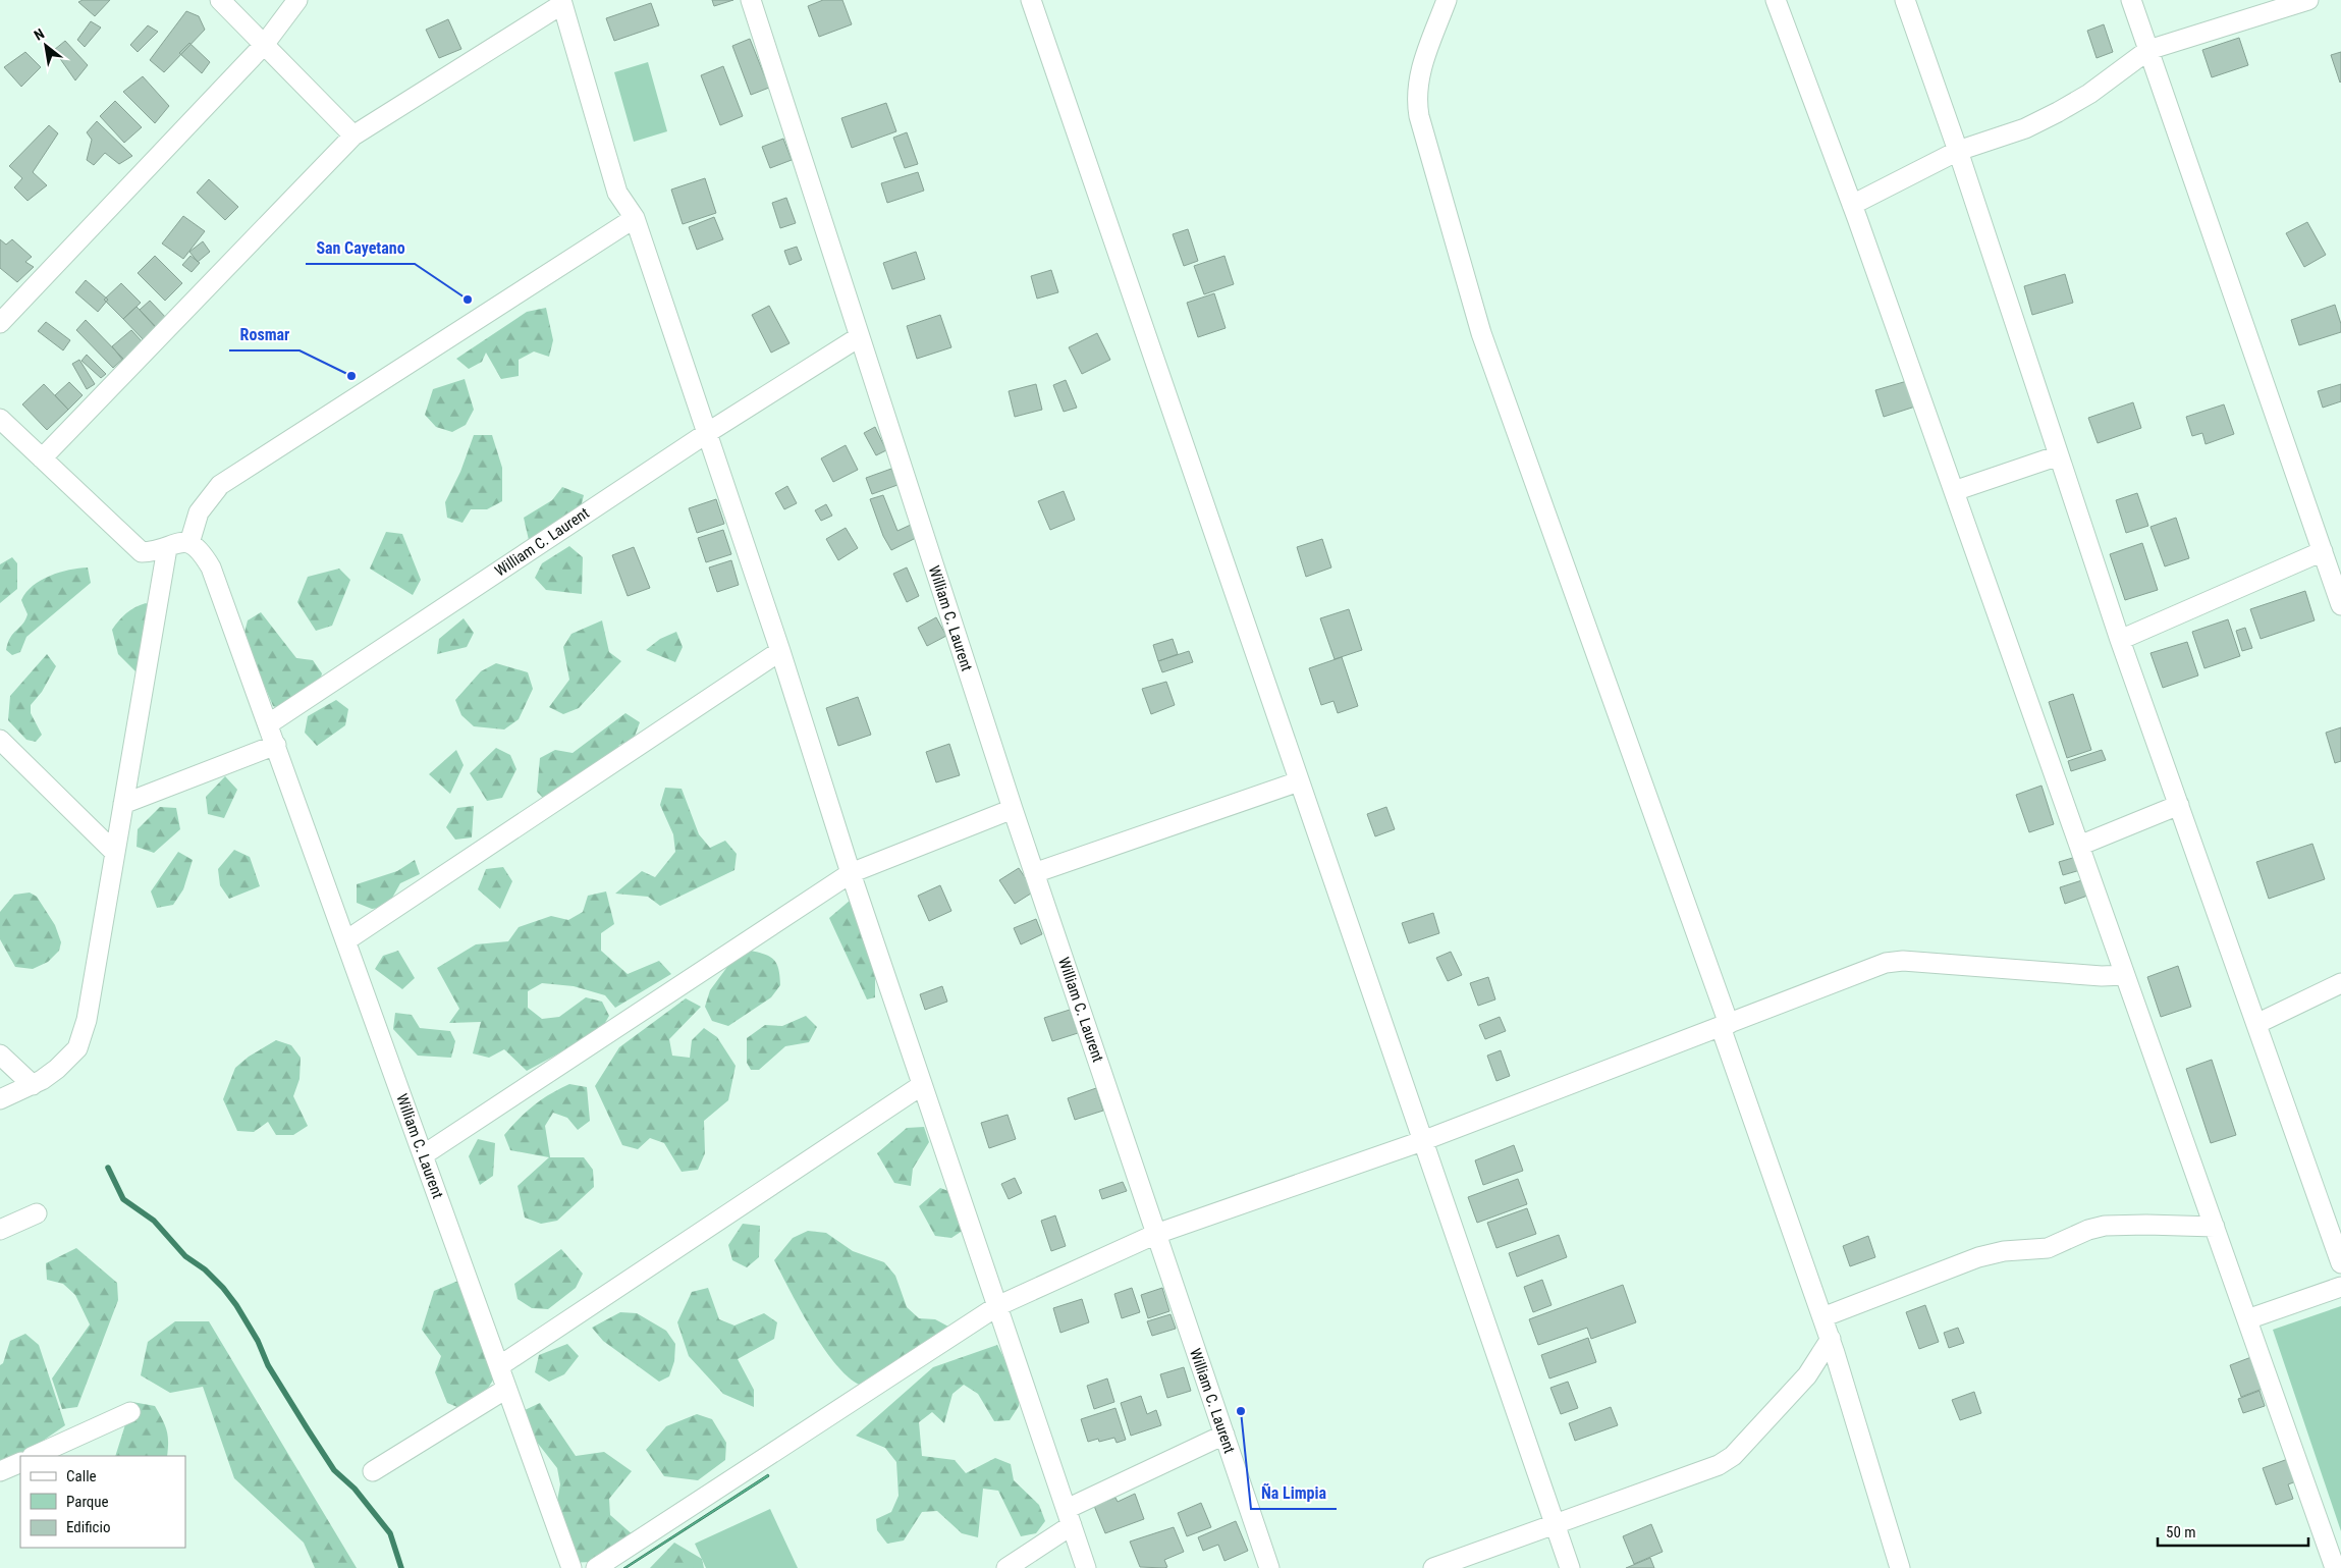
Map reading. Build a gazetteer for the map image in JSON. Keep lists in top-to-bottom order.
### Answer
{
  "streets": {
    "street": ["William C. Laurent"]
  },
  "places": ["San Cayetano", "Rosmar", "Ña Limpia"],
  "legend": ["Calle", "Parque", "Edificio"],
  "scale_bar": "50 m",
  "north": "top left"
}
